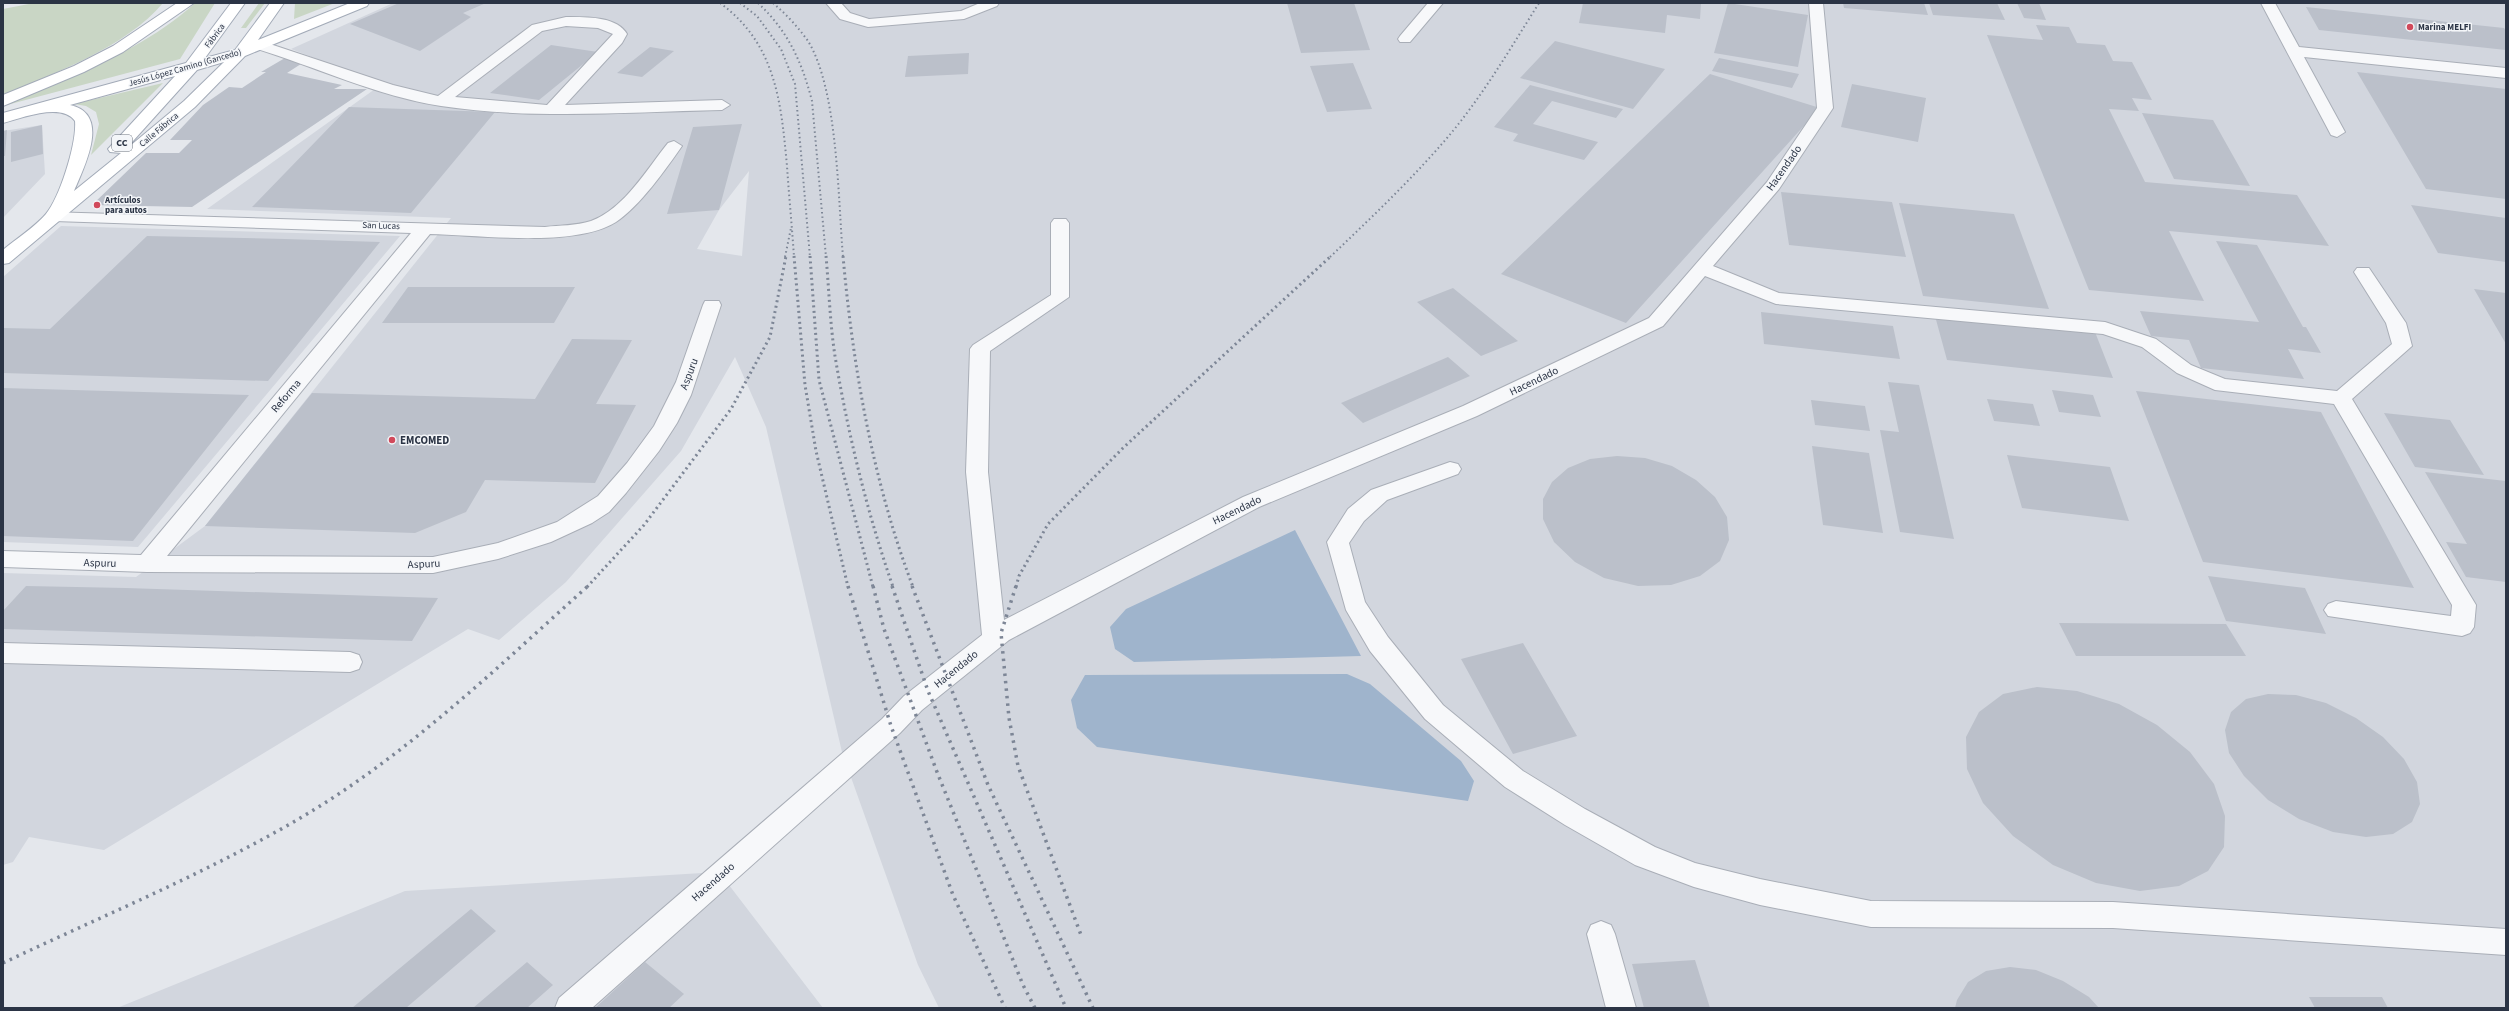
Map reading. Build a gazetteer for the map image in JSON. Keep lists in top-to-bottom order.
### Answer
{
  "streets": {
    "main road": [
      "Fábrica",
      "Jesús López Camino (Gancedo)",
      "Calle Fábrica",
      "CC"
    ],
    "street": [
      "Hacendado",
      "San Lucas",
      "Aspuru",
      "Reforma"
    ]
  },
  "crossings": [
    ["Fábrica", "Jesús López Camino (Gancedo)"],
    ["Fábrica", "Calle Fábrica"],
    ["Jesús López Camino (Gancedo)", "Calle Fábrica"],
    ["Jesús López Camino (Gancedo)", "CC"],
    ["Calle Fábrica", "CC"],
    ["Calle Fábrica", "San Lucas"],
    ["San Lucas", "Reforma"],
    ["Aspuru", "Reforma"]
  ],
  "places": ["Marina MELFI", "Artículos para autos", "EMCOMED"]
}
